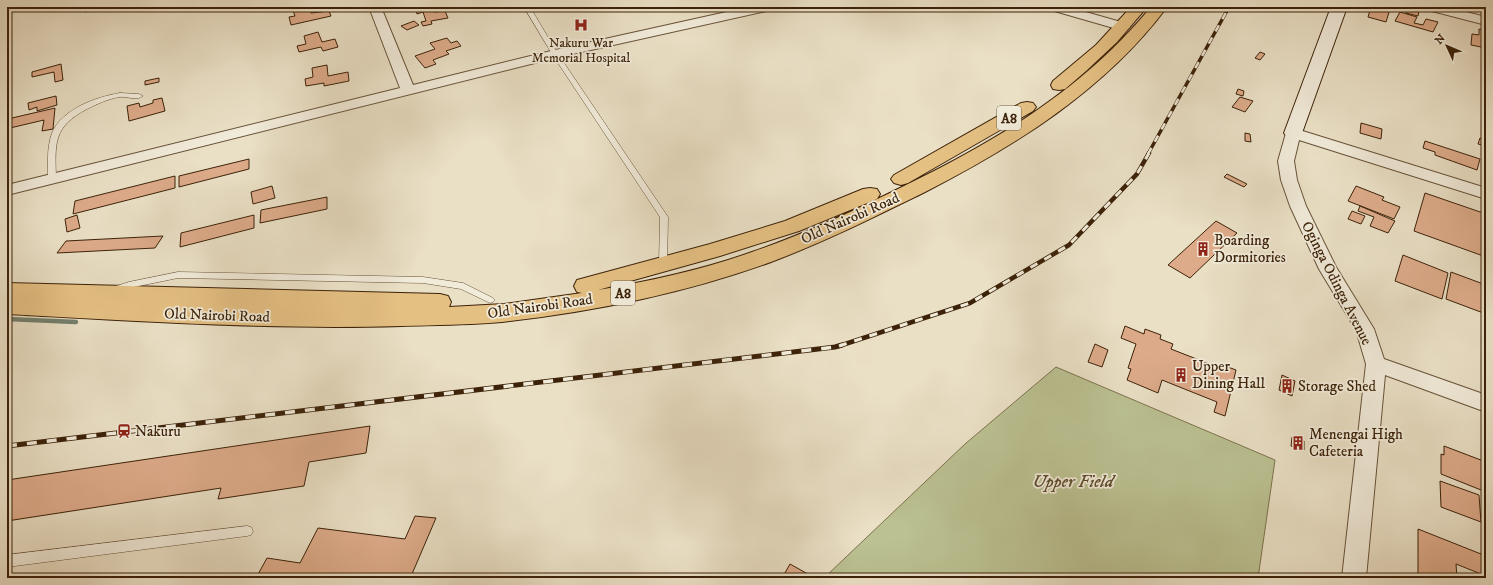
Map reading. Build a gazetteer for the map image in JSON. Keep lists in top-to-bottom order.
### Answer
{
  "streets": {
    "highway": ["A8", "Old Nairobi Road"],
    "street": ["Oginga Odinga Avenue"]
  },
  "parks": ["Upper Field"],
  "places": {
    "hospital": ["Nakuru War Memorial Hospital"],
    "building": [
      "Boarding Dormitories",
      "Upper Dining Hall",
      "Storage Shed",
      "Menengai High Cafeteria"
    ],
    "station": ["Nakuru"]
  },
  "north": "top left"
}
